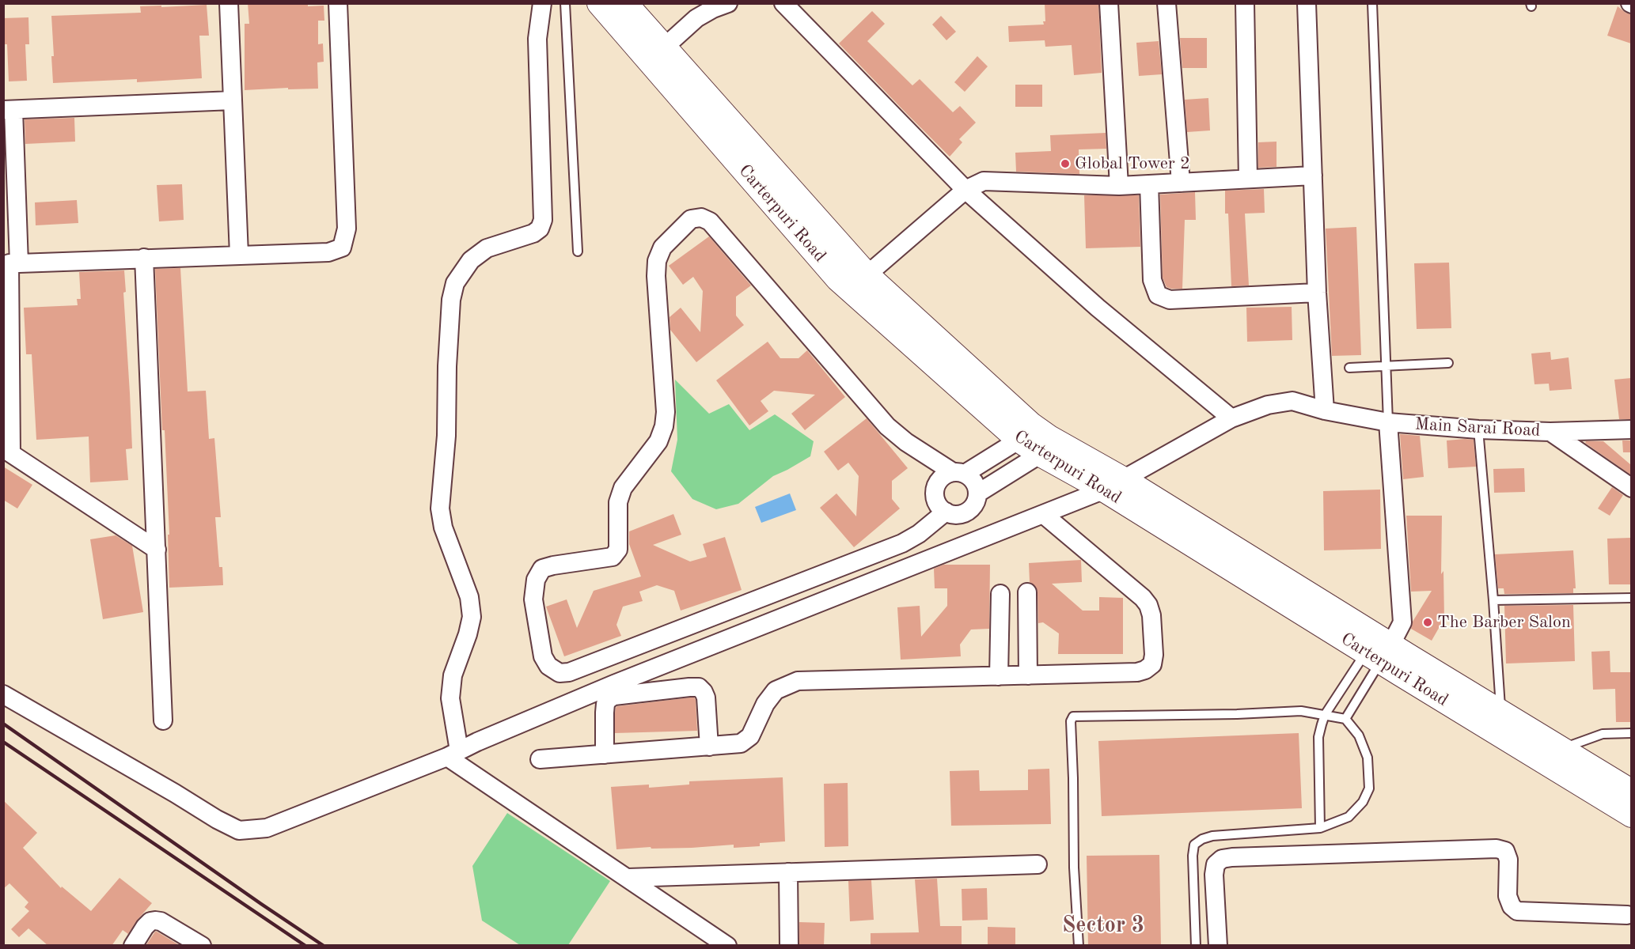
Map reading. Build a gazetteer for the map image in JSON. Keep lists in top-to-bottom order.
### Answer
{
  "streets": {
    "main road": ["Carterpuri Road"],
    "street": ["Main Sarai Road"]
  },
  "crossings": [
    ["Carterpuri Road", "Main Sarai Road"]
  ],
  "districts": ["Sector 3"],
  "places": ["Global Tower 2", "The Barber Salon"]
}
